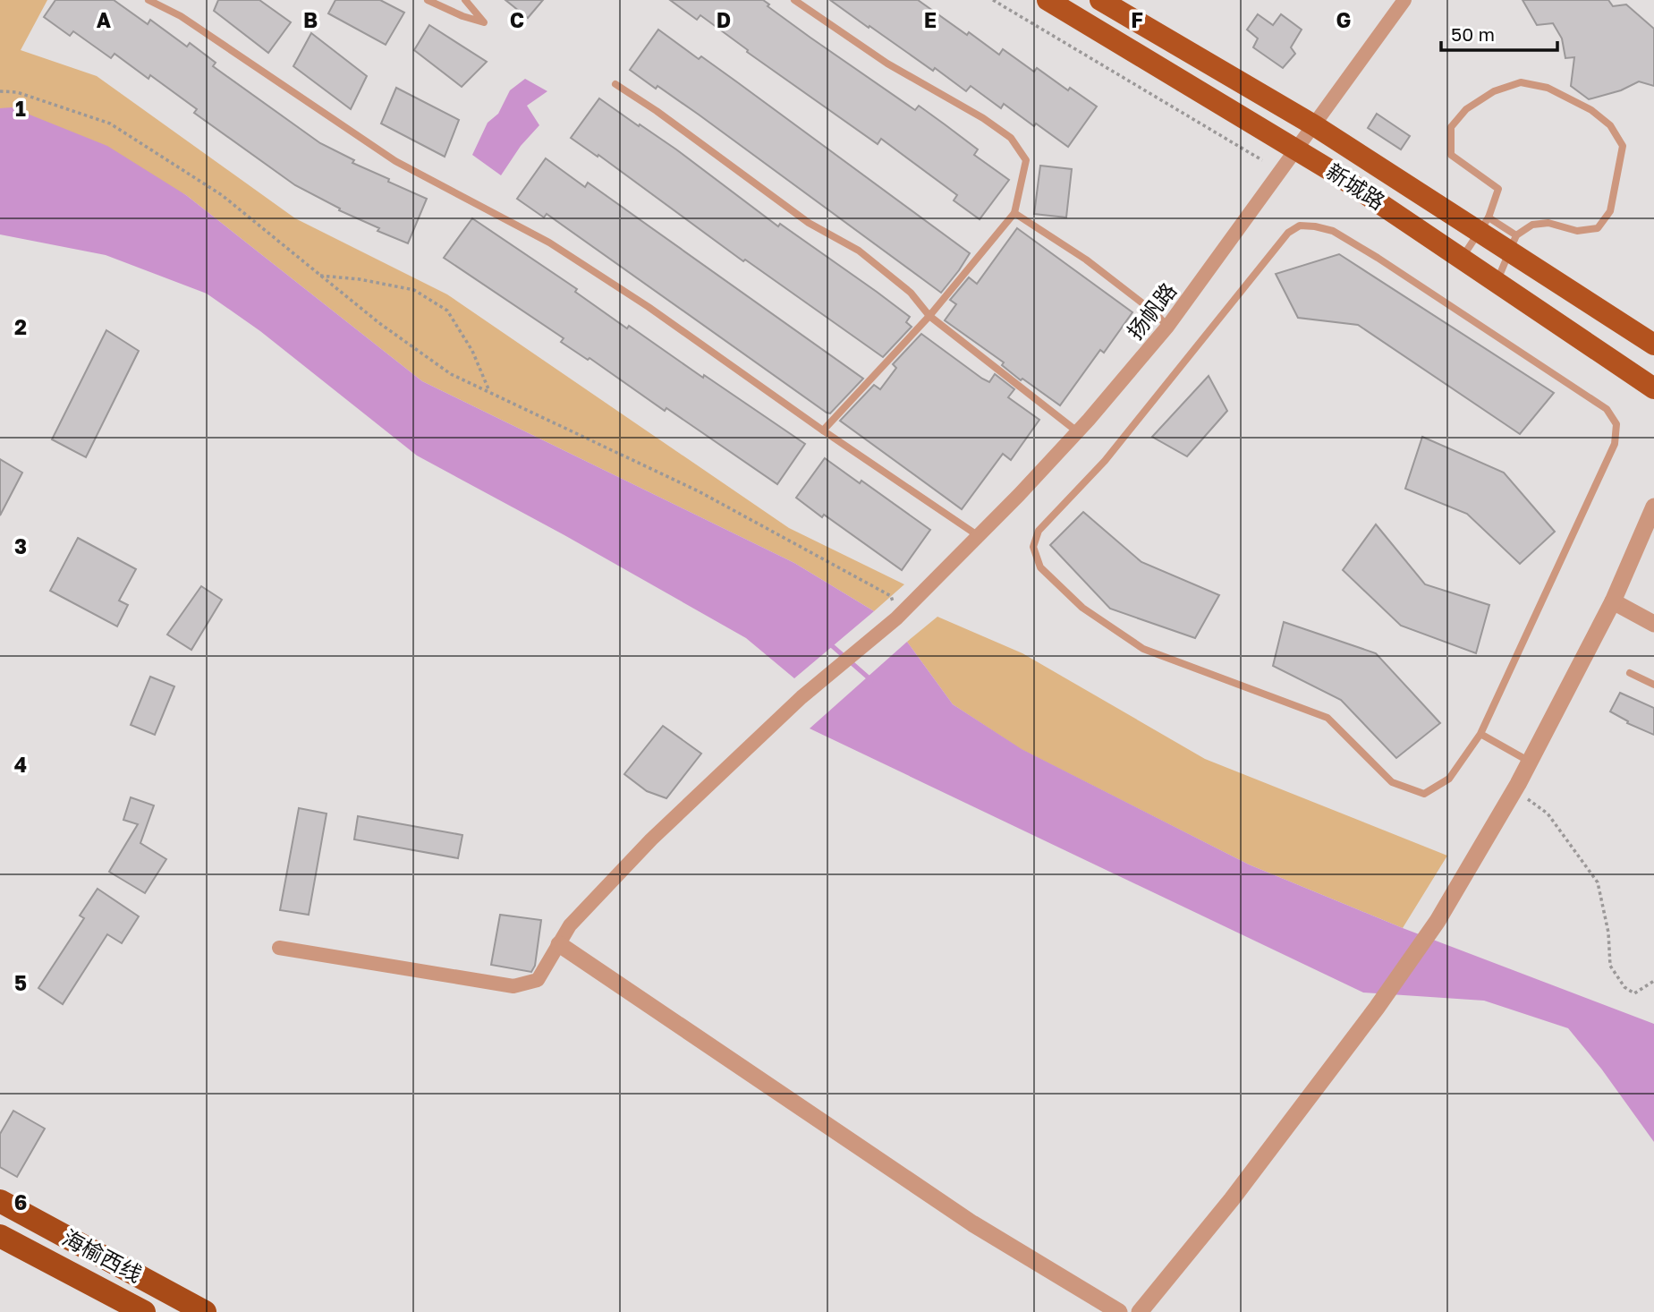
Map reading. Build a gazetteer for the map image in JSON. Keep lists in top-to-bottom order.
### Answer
{
  "streets": {
    "highway": ["海榆西线"],
    "main road": ["新城路"],
    "street": ["扬帆路"]
  },
  "crossings": [
    ["新城路", "扬帆路"]
  ],
  "scale_bar": "50 m",
  "grid": {
    "columns": [
      "A",
      "B",
      "C",
      "D",
      "E",
      "F",
      "G"
    ],
    "rows": [
      "1",
      "2",
      "3",
      "4",
      "5",
      "6"
    ]
  }
}
